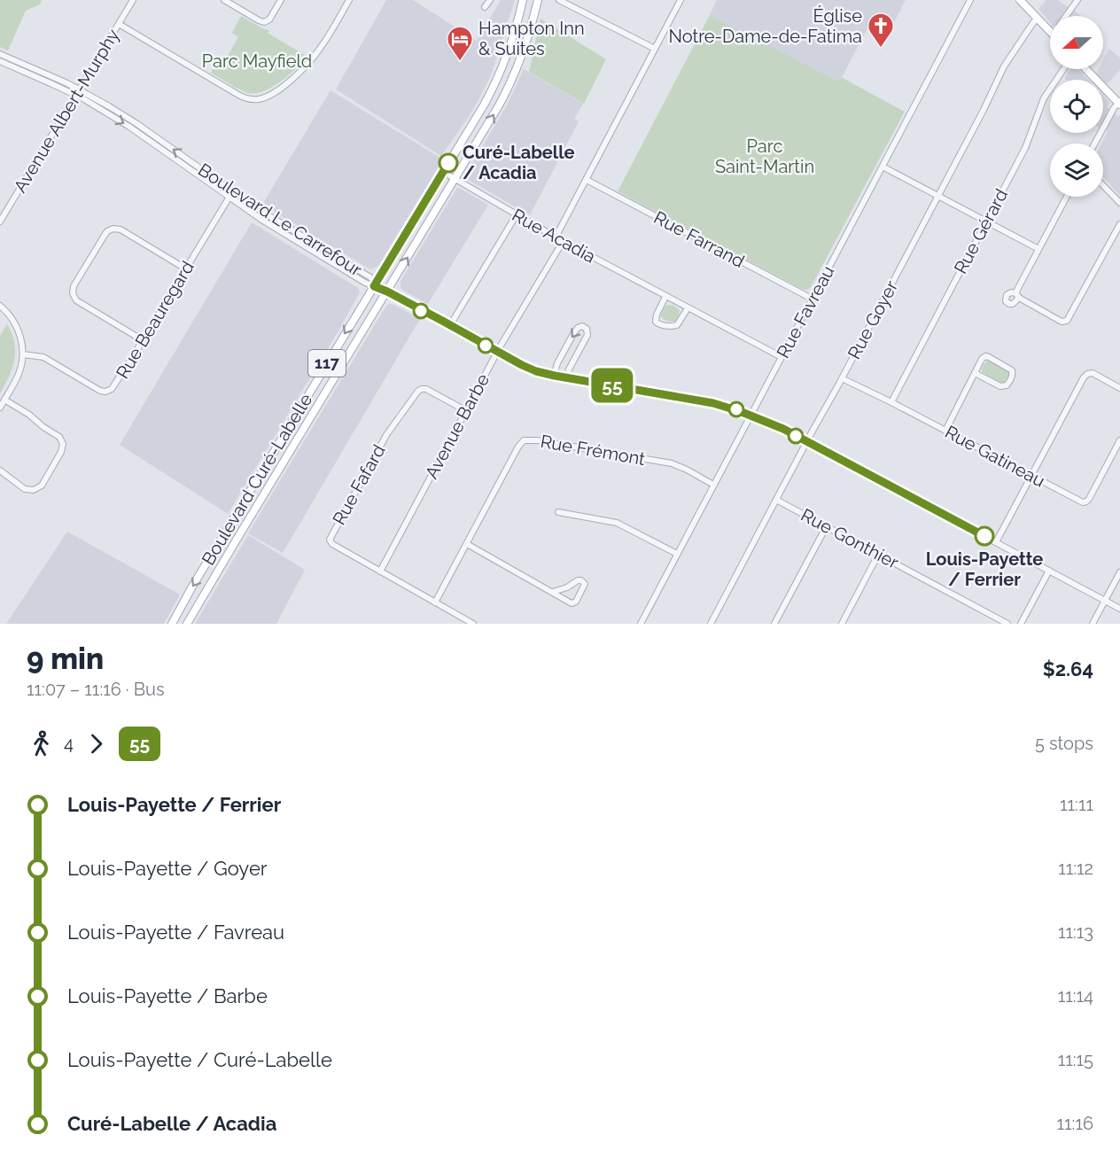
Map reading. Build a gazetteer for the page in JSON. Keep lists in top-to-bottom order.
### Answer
{
  "streets": {
    "main road": ["117", "Boulevard Curé-Labelle"],
    "street": [
      "Avenue Albert-Murphy",
      "Boulevard Le Carrefour",
      "Rue Gérard",
      "Rue Acadia",
      "Rue Farrand",
      "Rue Favreau",
      "Rue Beauregard",
      "Rue Goyer",
      "Avenue Barbe",
      "Rue Frémont",
      "Rue Gatineau",
      "Rue Fafard",
      "Rue Gonthier"
    ]
  },
  "crossings": [
    ["Avenue Albert-Murphy", "Boulevard Le Carrefour"],
    ["Boulevard Le Carrefour", "Rue Favreau"],
    ["Boulevard Le Carrefour", "Rue Beauregard"],
    ["Boulevard Le Carrefour", "Rue Goyer"],
    ["Boulevard Le Carrefour", "Avenue Barbe"],
    ["Boulevard Le Carrefour", "Boulevard Curé-Labelle"],
    ["Rue Gérard", "Rue Gatineau"],
    ["Rue Acadia", "Rue Favreau"],
    ["Rue Acadia", "Avenue Barbe"],
    ["Rue Acadia", "Boulevard Curé-Labelle"],
    ["Rue Farrand", "Rue Favreau"],
    ["Rue Farrand", "Avenue Barbe"],
    ["Rue Favreau", "Rue Frémont"],
    ["Rue Goyer", "Rue Gatineau"],
    ["Rue Goyer", "Rue Gonthier"],
    ["Avenue Barbe", "Rue Fafard"],
    ["Rue Frémont", "Rue Fafard"]
  ],
  "parks": ["Parc Mayfield", "Parc Saint-Martin"],
  "places": {
    "church": ["Église Notre-Dame-de-Fatima"],
    "hotel": ["Hampton Inn & Suites"],
    "other": ["Curé-Labelle / Acadia", "Louis-Payette / Ferrier"]
  },
  "lines": ["bus line 55"],
  "north": "left",
  "page": {
    "on_map": "55",
    "heading": ["9 min", "11:07 – 11:16 · Bus", "$2.64"],
    "legs": ["4", "55", "5 stops"],
    "list": [
      {
        "name": "Louis-Payette / Ferrier",
        "value": "11:11"
      },
      {
        "name": "Louis-Payette / Goyer",
        "value": "11:12"
      },
      {
        "name": "Louis-Payette / Favreau",
        "value": "11:13"
      },
      {
        "name": "Louis-Payette / Barbe",
        "value": "11:14"
      },
      {
        "name": "Louis-Payette / Curé-Labelle",
        "value": "11:15"
      },
      {
        "name": "Curé-Labelle / Acadia",
        "value": "11:16"
      }
    ]
  }
}
